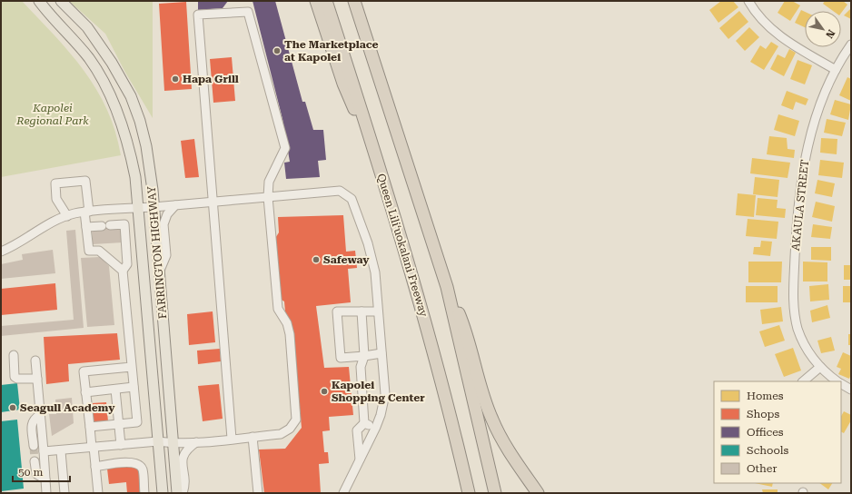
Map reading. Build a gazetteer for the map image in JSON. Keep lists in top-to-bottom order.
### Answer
{
  "streets": {
    "highway": ["Queen Liliʻuokalani Freeway"],
    "main road": ["FARRINGTON HIGHWAY"],
    "street": ["AKAULA STREET"]
  },
  "parks": ["Kapolei Regional Park"],
  "places": [
    "The Marketplace at Kapolei",
    "Hapa Grill",
    "Safeway",
    "Kapolei Shopping Center",
    "Seagull Academy"
  ],
  "legend": [
    "Homes",
    "Shops",
    "Offices",
    "Schools",
    "Other"
  ],
  "scale_bar": "50 m",
  "north": "bottom right"
}
